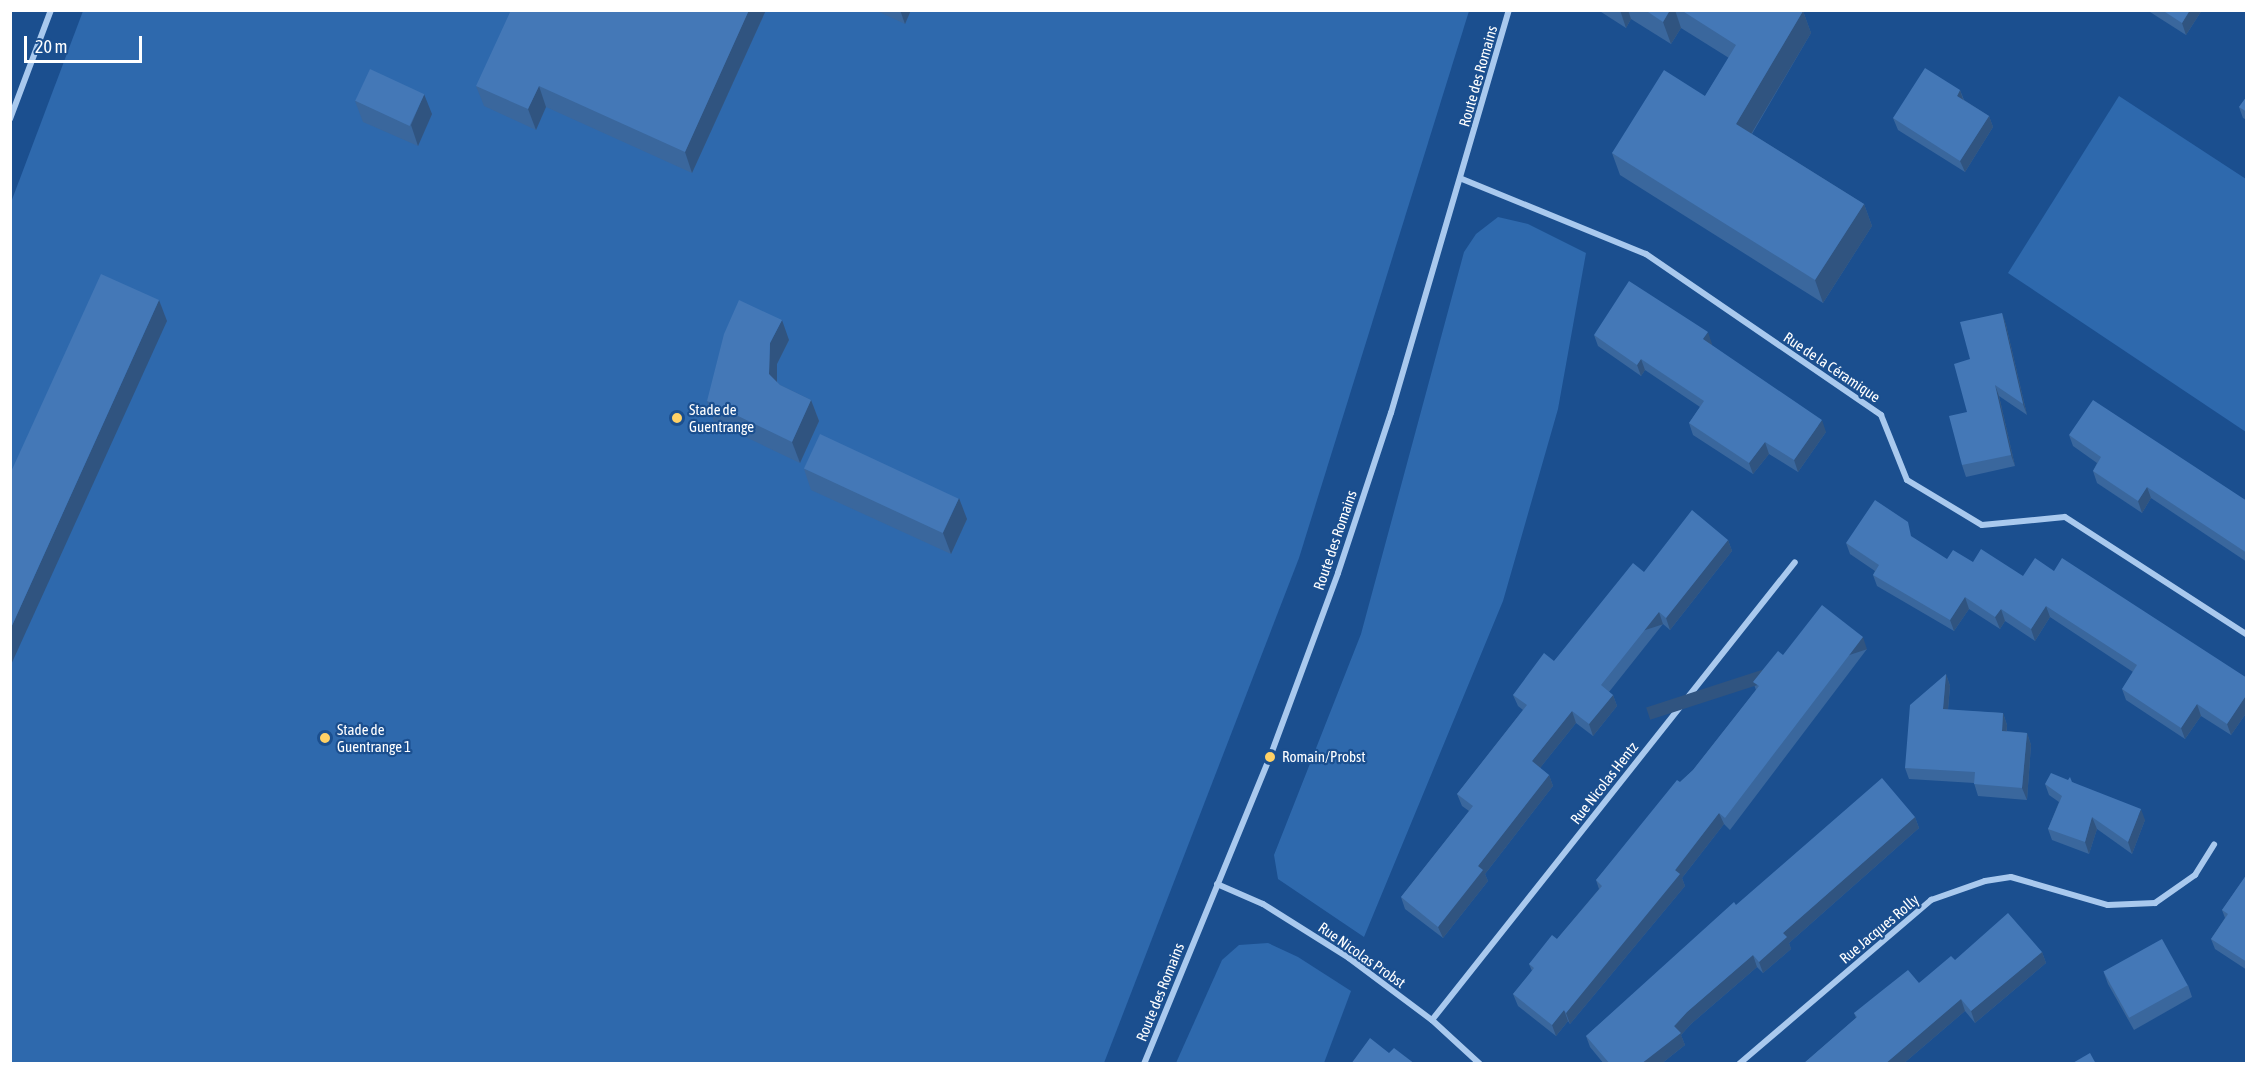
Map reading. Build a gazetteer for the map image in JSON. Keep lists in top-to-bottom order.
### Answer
{
  "streets": {
    "street": [
      "Route des Romains",
      "Rue de la Céramique",
      "Rue Nicolas Hentz",
      "Rue Jacques Rolly",
      "Rue Nicolas Probst"
    ]
  },
  "crossings": [
    ["Route des Romains", "Rue de la Céramique"],
    ["Route des Romains", "Rue Nicolas Probst"],
    ["Rue Nicolas Hentz", "Rue Nicolas Probst"]
  ],
  "places": ["Stade de Guentrange", "Stade de Guentrange 1", "Romain/Probst"],
  "scale_bar": "20 m"
}
